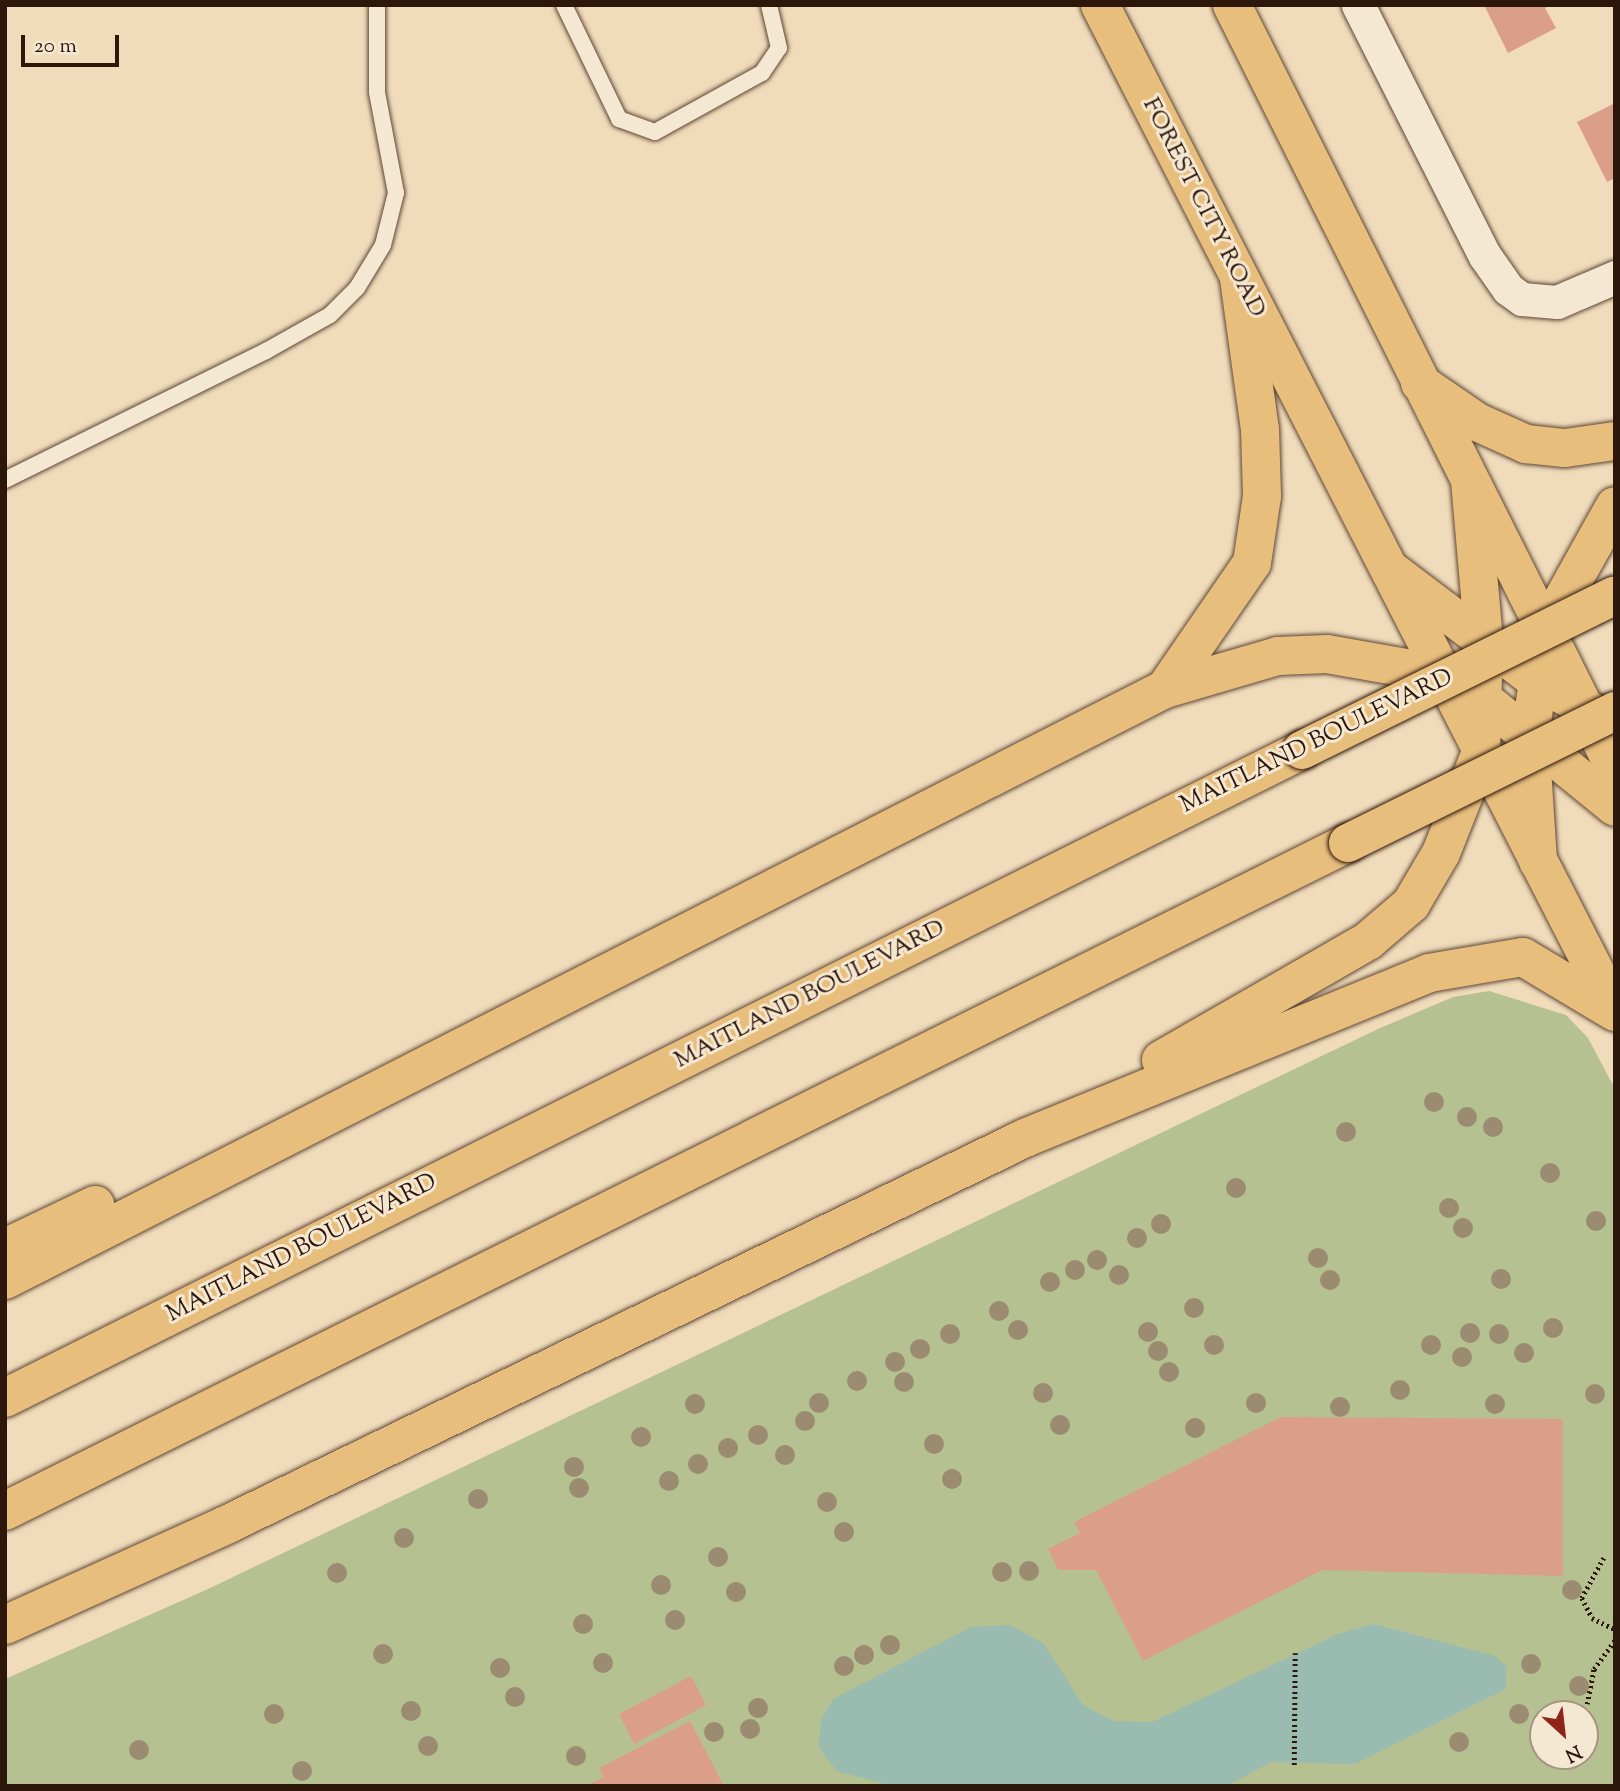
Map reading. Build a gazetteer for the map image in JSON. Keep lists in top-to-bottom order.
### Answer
{
  "streets": {
    "main road": ["FOREST CITY ROAD", "MAITLAND BOULEVARD"]
  },
  "scale_bar": "20 m",
  "north": "bottom right"
}
